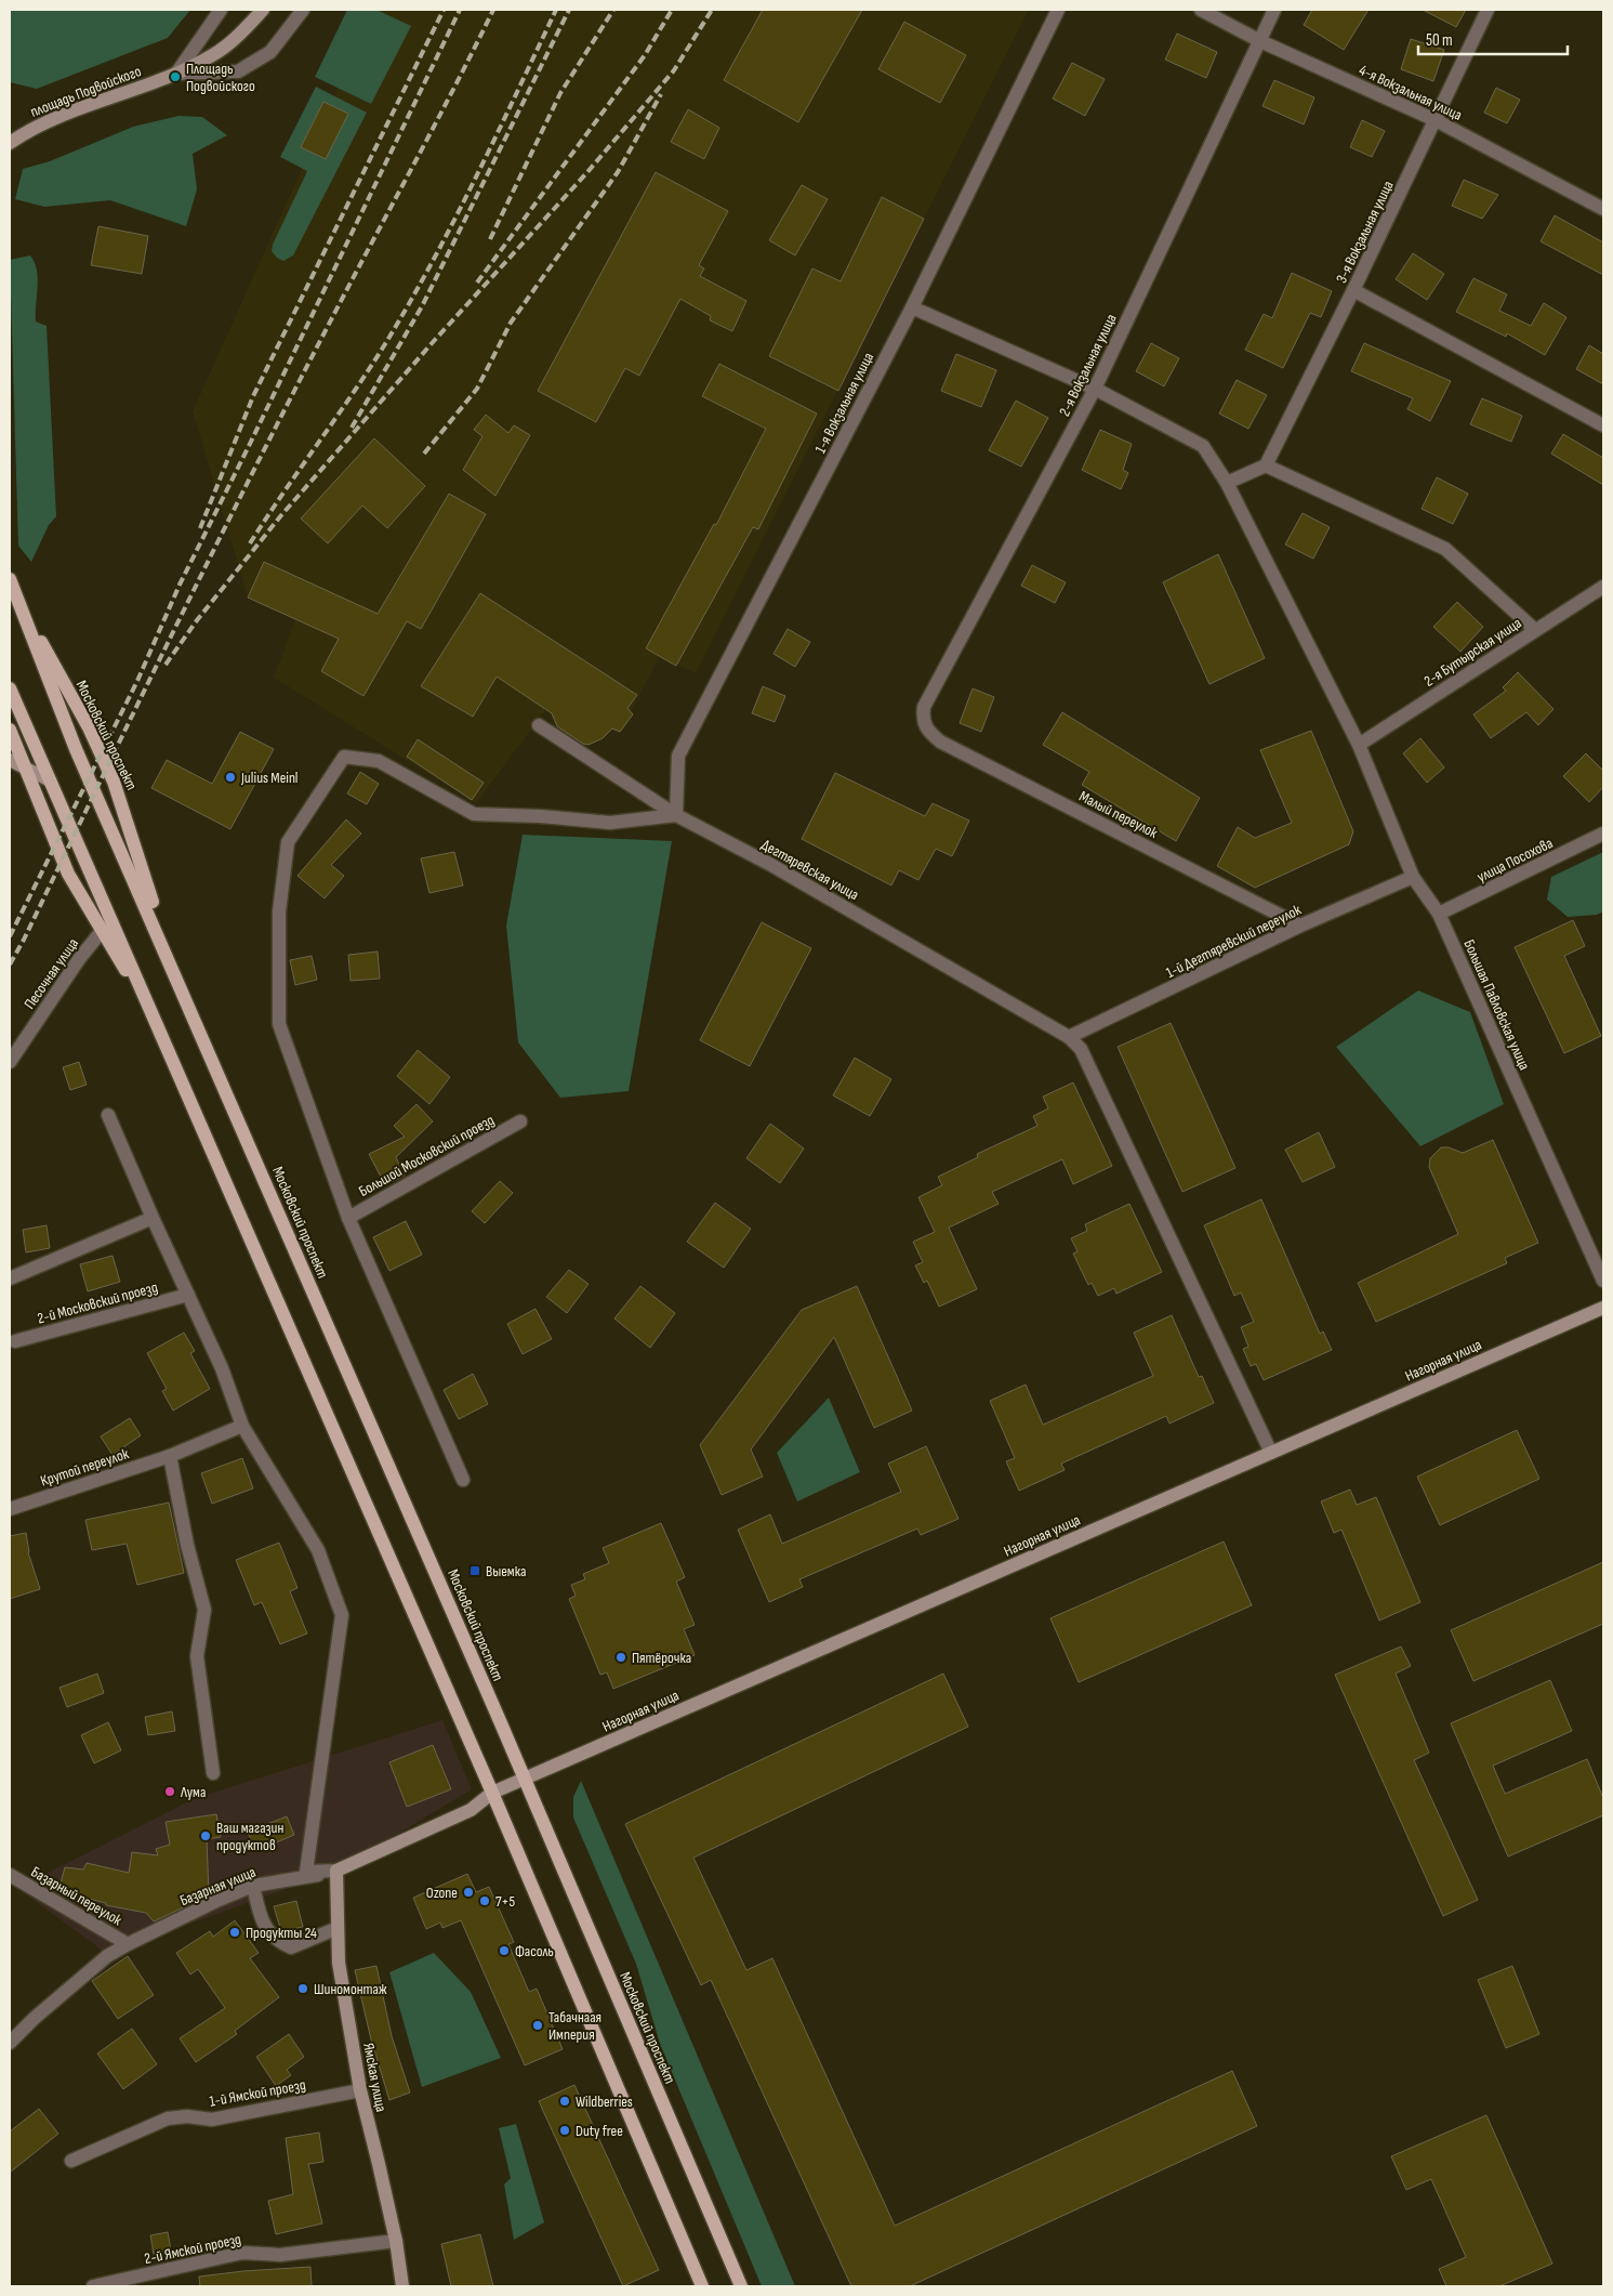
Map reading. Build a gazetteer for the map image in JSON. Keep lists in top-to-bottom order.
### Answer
{
  "streets": {
    "main road": [
      "площадь Подвойского",
      "Московский проспект",
      "Нагорная улица",
      "Базарная улица",
      "Ямская улица"
    ],
    "street": [
      "4-я Вокзальная улица",
      "3-я Вокзальная улица",
      "2-я Вокзальная улица",
      "1-я Вокзальная улица",
      "2-я Бутырская улица",
      "Малый переулок",
      "улица Посохова",
      "Дегтяревская улица",
      "1-й Дегтяревский переулок",
      "Песочная улица",
      "Большая Павловская улица",
      "Большой Московский проезд",
      "2-й Московский проезд",
      "Крутой переулок",
      "Базарный переулок",
      "1-й Ямской проезд",
      "2-й Ямской проезд"
    ]
  },
  "crossings": [
    ["4-я Вокзальная улица", "3-я Вокзальная улица"],
    ["4-я Вокзальная улица", "2-я Вокзальная улица"],
    ["2-я Вокзальная улица", "Малый переулок"],
    ["2-я Вокзальная улица", "Большая Павловская улица"],
    ["1-я Вокзальная улица", "Дегтяревская улица"],
    ["1-я Вокзальная улица", "Большая Павловская улица"],
    ["2-я Бутырская улица", "Большая Павловская улица"],
    ["Московский проспект", "Нагорная улица"],
    ["Малый переулок", "1-й Дегтяревский переулок"],
    ["улица Посохова", "Большая Павловская улица"],
    ["Дегтяревская улица", "1-й Дегтяревский переулок"],
    ["1-й Дегтяревский переулок", "Большая Павловская улица"],
    ["Нагорная улица", "Базарная улица"],
    ["Базарная улица", "Базарный переулок"],
    ["Базарная улица", "Ямская улица"],
    ["Ямская улица", "1-й Ямской проезд"],
    ["Ямская улица", "2-й Ямской проезд"]
  ],
  "places": {
    "other": [
      "Площадь Подвойского",
      "Julius Meinl",
      "Пятёрочка",
      "Лума",
      "Ваш магазин продуктов",
      "Ozone",
      "7+5",
      "Продукты 24",
      "Фасоль",
      "Шиномонтаж",
      "Табачнаая Империя",
      "Wildberries",
      "Duty free"
    ],
    "transit": ["Выемка"]
  },
  "scale_bar": "50 m"
}
